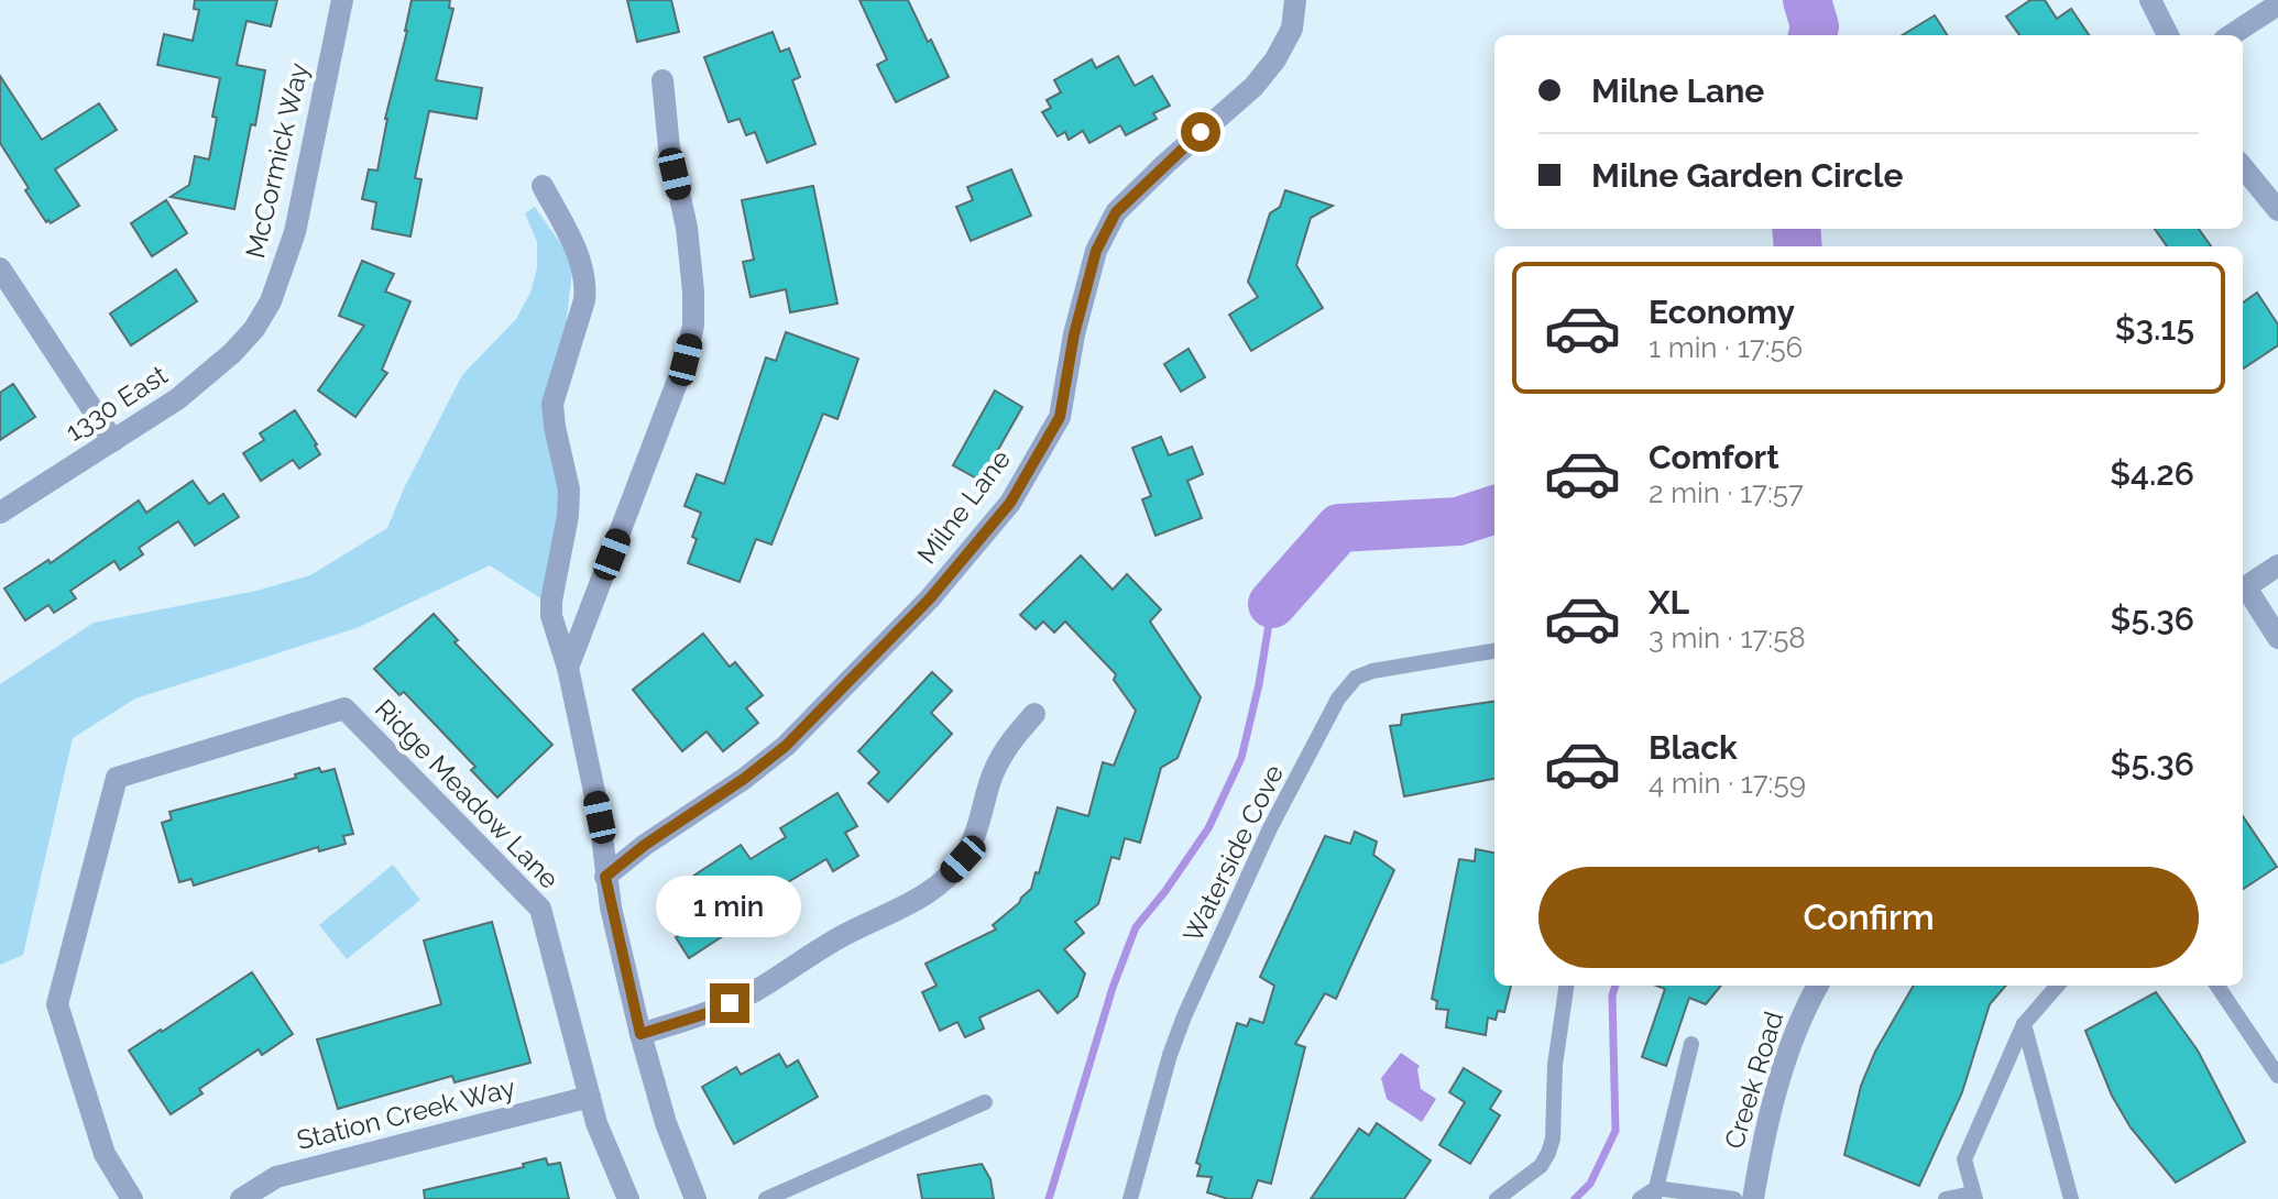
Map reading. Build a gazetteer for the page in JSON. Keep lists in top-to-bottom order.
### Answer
{
  "streets": {
    "street": [
      "McCormick Way",
      "1330 East",
      "Milne Lane",
      "Ridge Meadow Lane",
      "Creek Road",
      "Station Creek Way"
    ],
    "lane": ["Waterside Cove"]
  },
  "crossings": [
    ["McCormick Way", "1330 East"],
    ["Ridge Meadow Lane", "Station Creek Way"]
  ],
  "page": {
    "banner": ["Milne Lane", "Milne Garden Circle"],
    "list": [
      {
        "name": "Economy",
        "note": "1 min · 17:56",
        "value": "$3.15"
      },
      {
        "name": "Comfort",
        "note": "2 min · 17:57",
        "value": "$4.26"
      },
      {
        "name": "XL",
        "note": "3 min · 17:58",
        "value": "$5.36"
      },
      {
        "name": "Black",
        "note": "4 min · 17:59",
        "value": "$5.36"
      }
    ],
    "buttons": "Confirm",
    "bubble": "1 min"
  }
}
